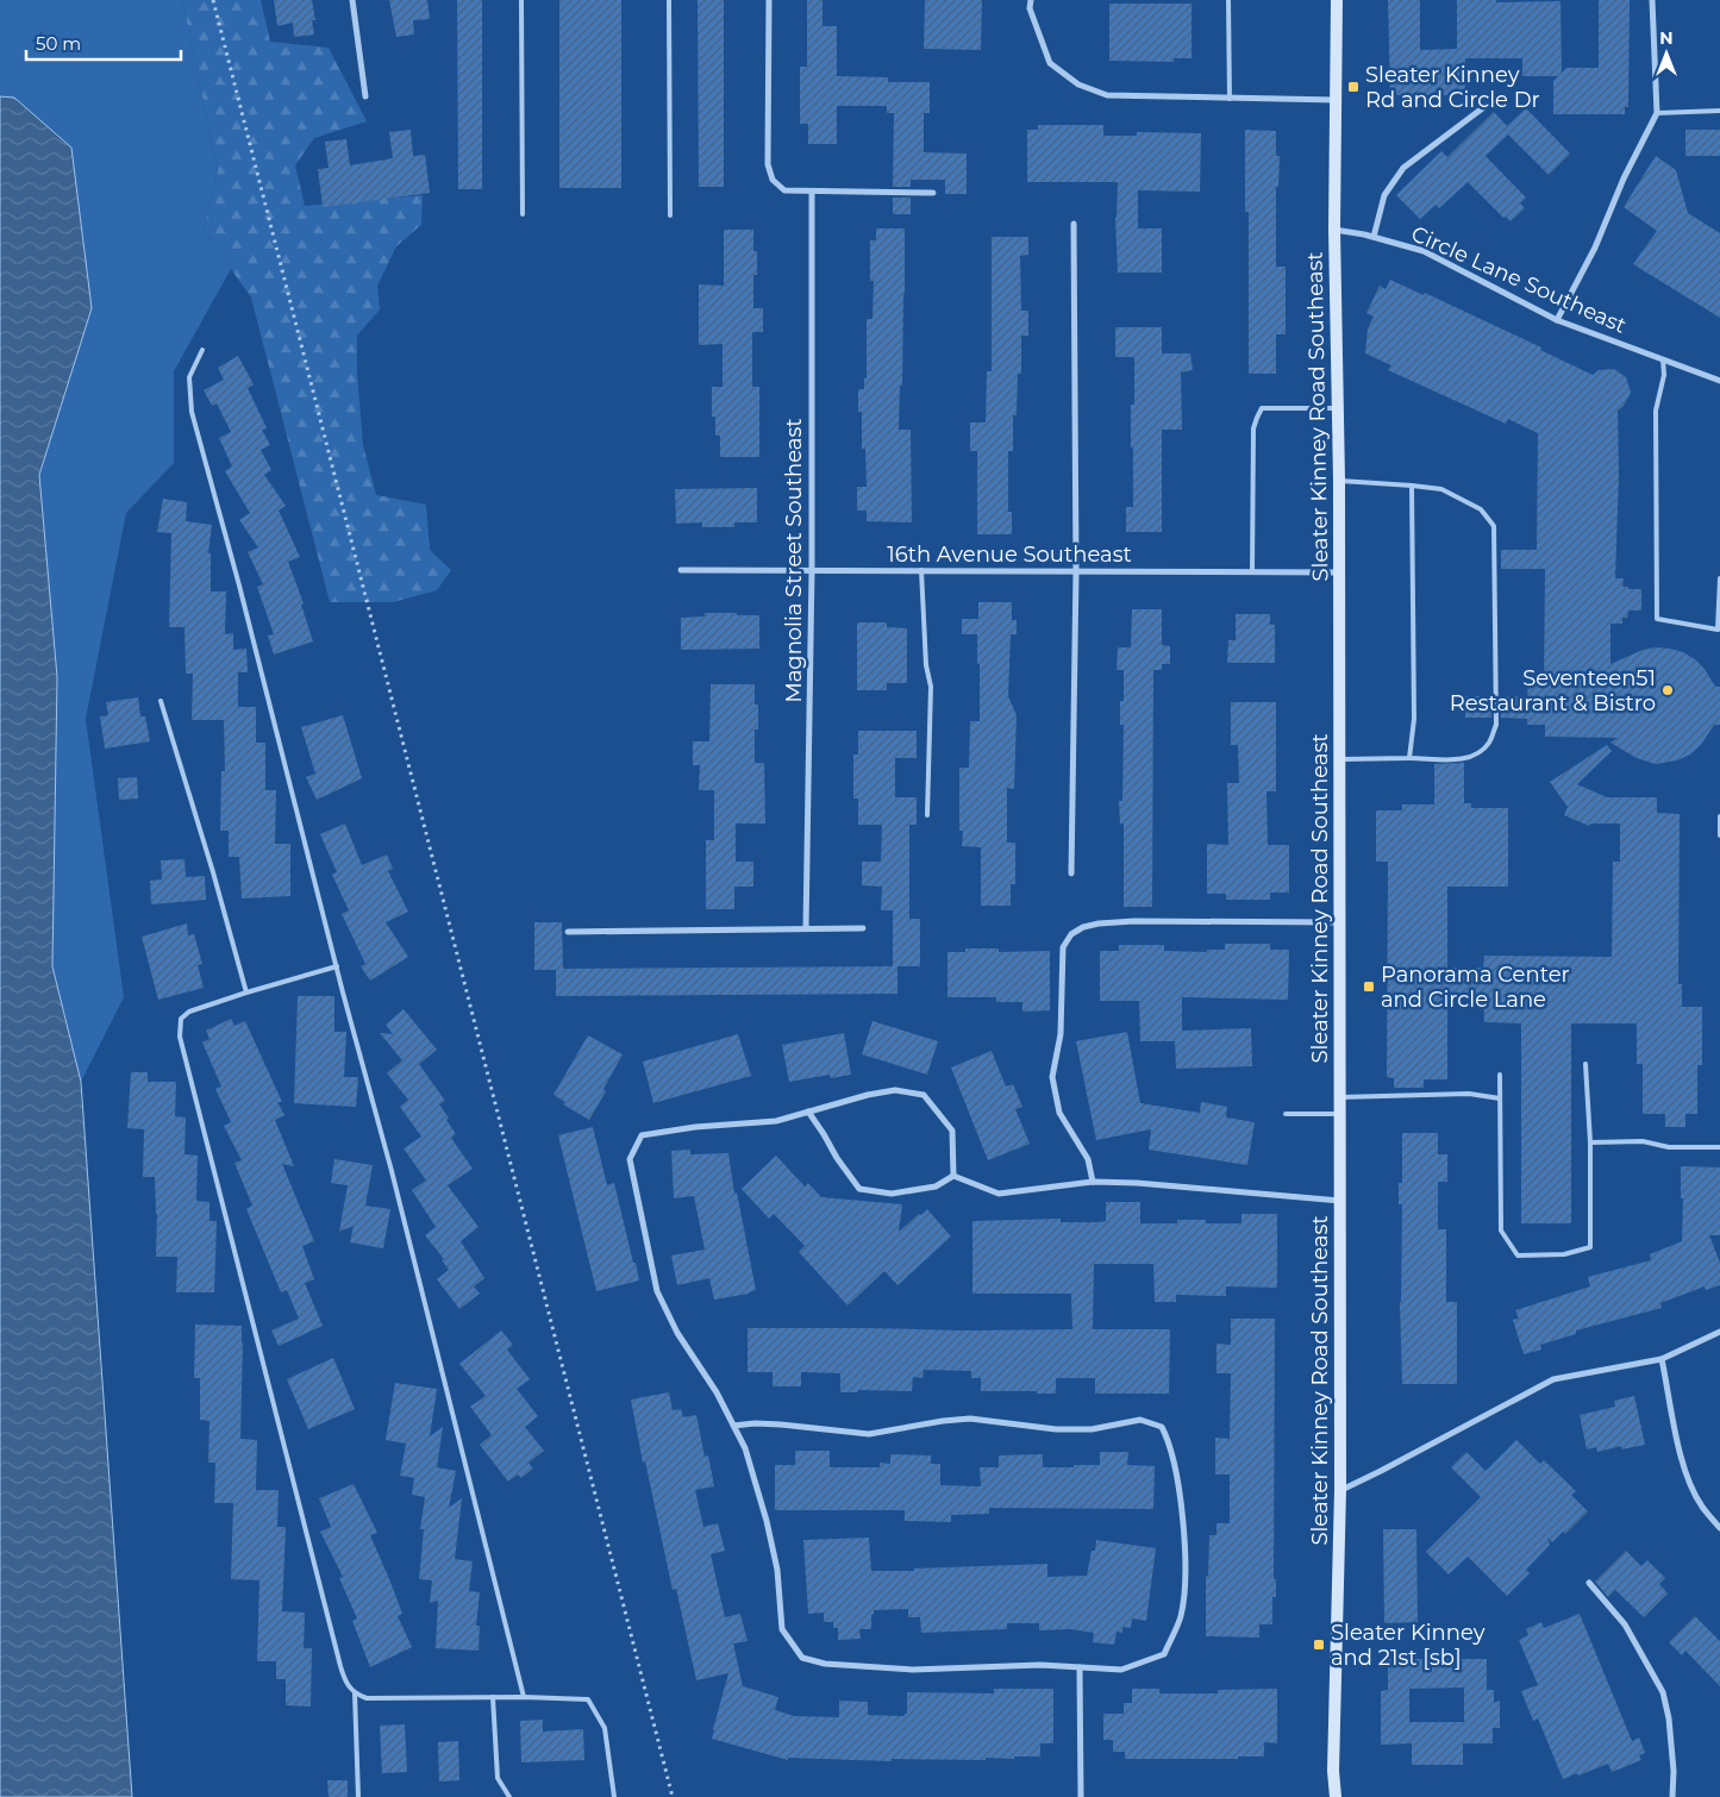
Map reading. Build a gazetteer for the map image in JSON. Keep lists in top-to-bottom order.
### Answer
{
  "streets": {
    "street": [
      "Circle Lane Southeast",
      "Sleater Kinney Road Southeast",
      "16th Avenue Southeast",
      "Magnolia Street Southeast"
    ]
  },
  "crossings": [
    ["Circle Lane Southeast", "Sleater Kinney Road Southeast"],
    ["Sleater Kinney Road Southeast", "16th Avenue Southeast"],
    ["16th Avenue Southeast", "Magnolia Street Southeast"]
  ],
  "places": {
    "transit": ["Sleater Kinney Rd and Circle Dr", "Panorama Center and Circle Lane", "Sleater Kinney and 21st [sb]"],
    "other": ["Seventeen51 Restaurant & Bistro"]
  },
  "scale_bar": "50 m",
  "north": "top"
}
